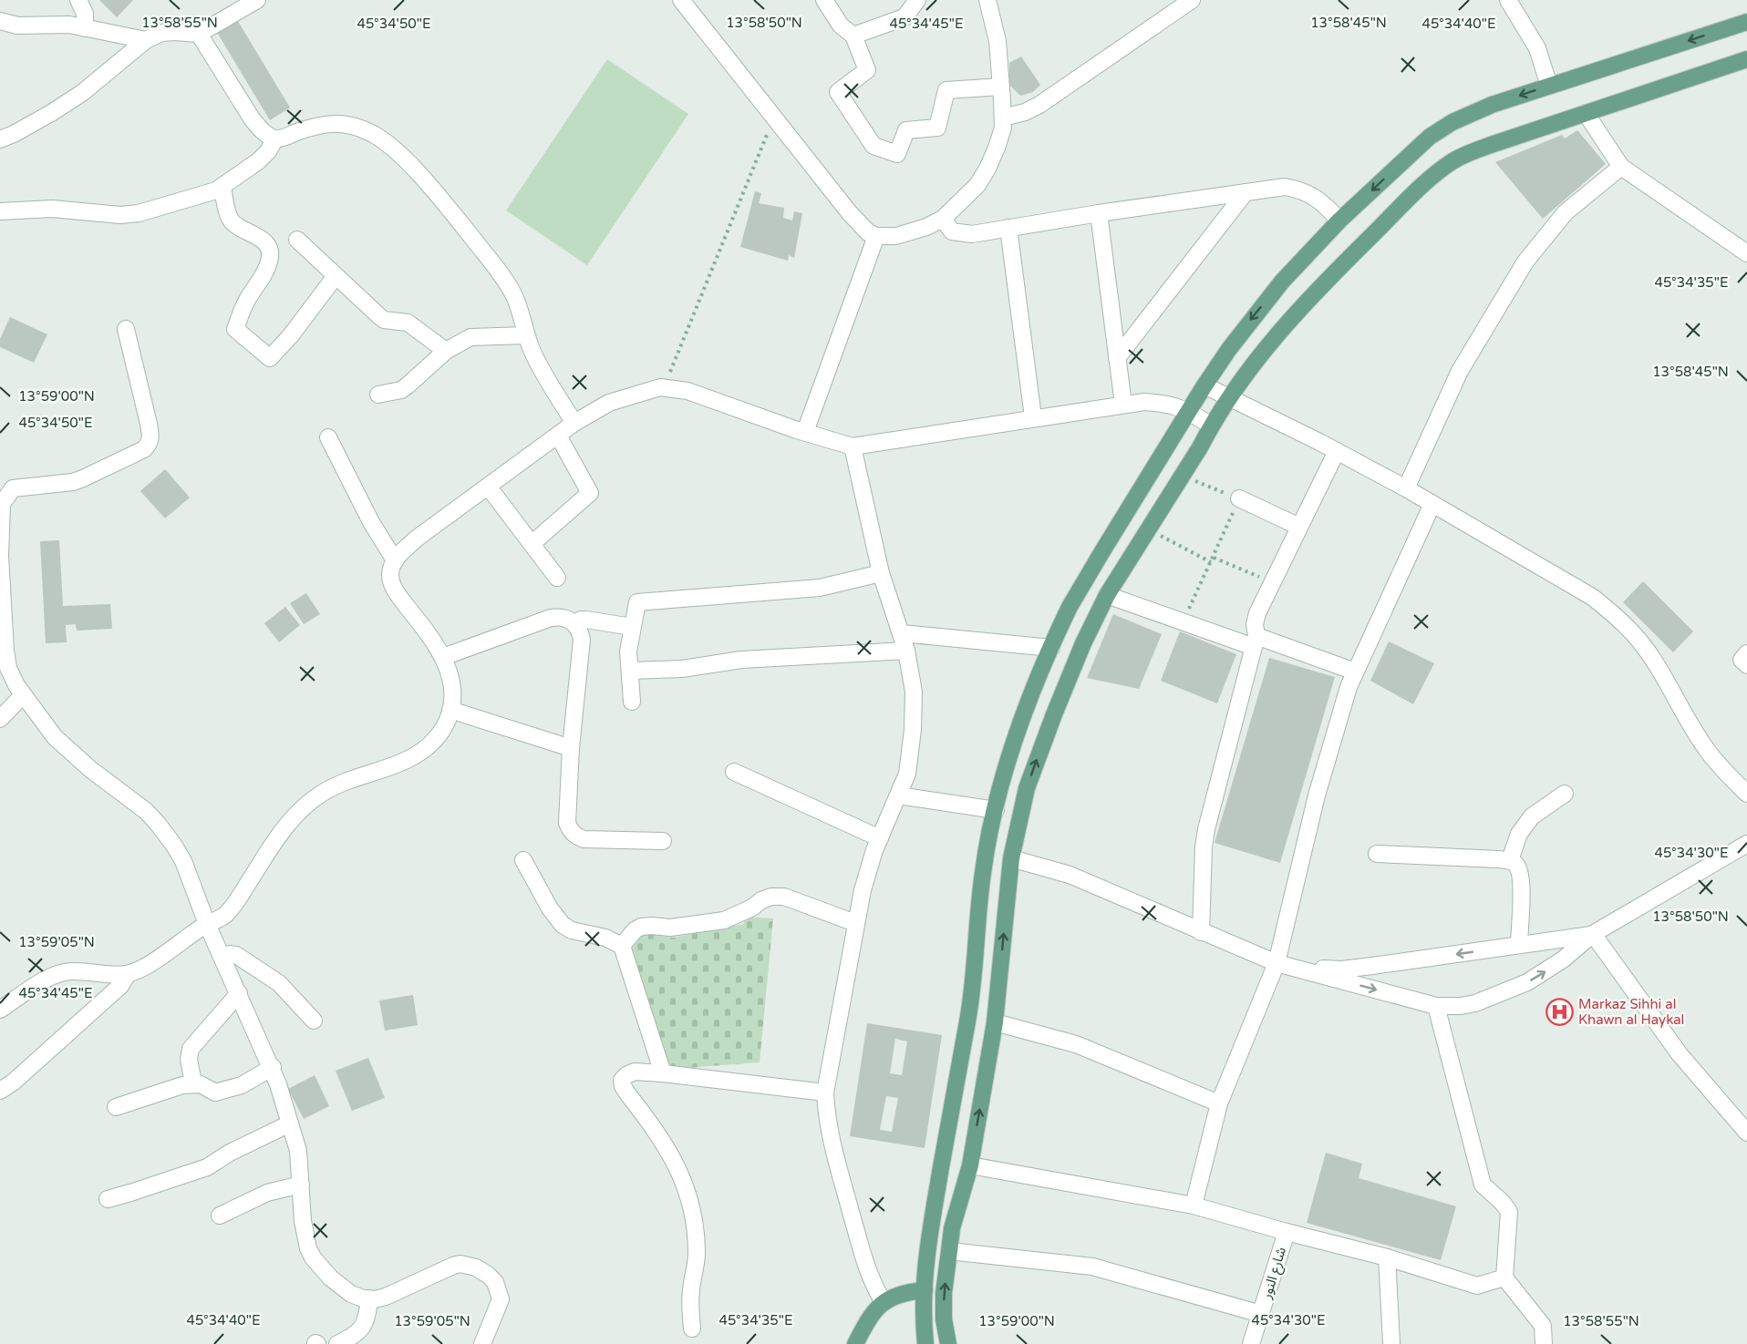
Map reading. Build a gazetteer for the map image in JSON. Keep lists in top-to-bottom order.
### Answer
{
  "streets": {
    "street": ["شارع النور"]
  },
  "places": {
    "hospital": ["Markaz Sihhi al Khawn al Haykal"]
  },
  "coordinates": [
    "13°58'50\"N",
    "13°58'45\"N",
    "13°58'55\"N",
    "45°34'45\"E",
    "45°34'50\"E",
    "45°34'40\"E",
    "45°34'35\"E",
    "13°59'00\"N",
    "45°34'30\"E",
    "13°59'05\"N"
  ]
}
